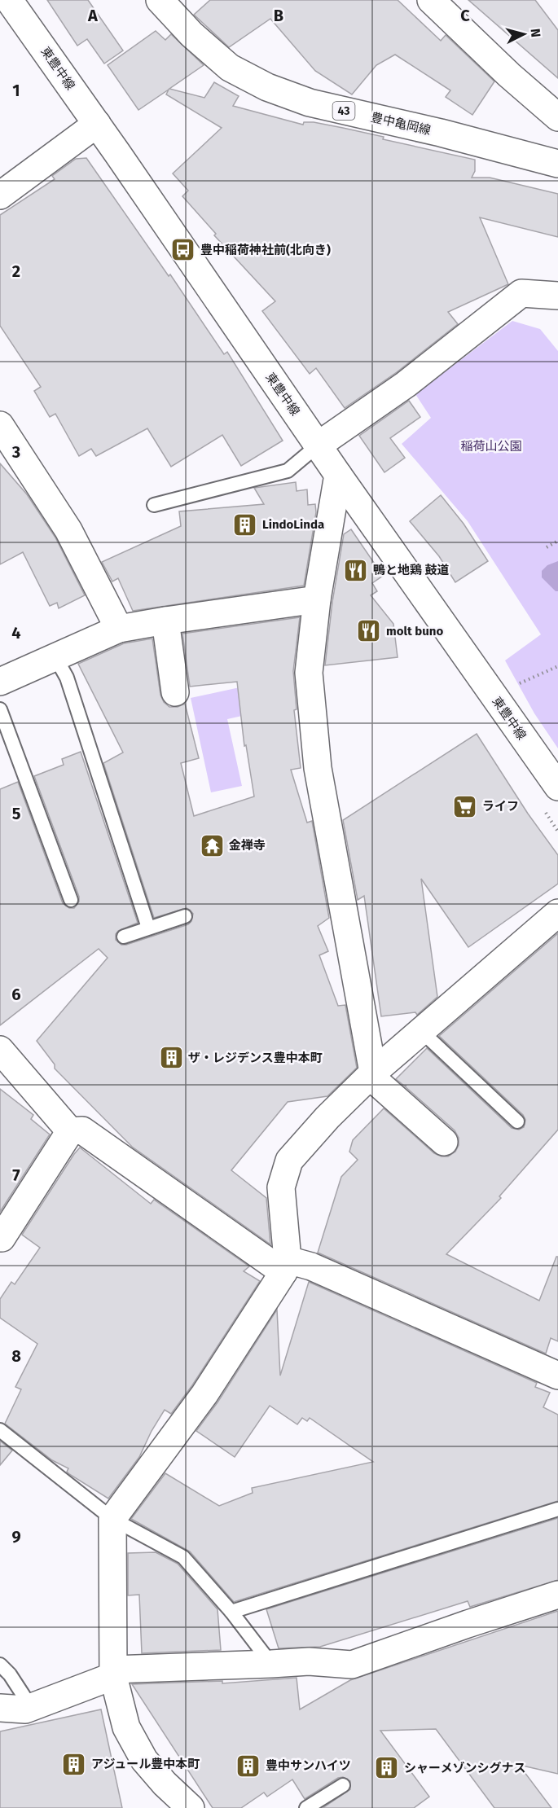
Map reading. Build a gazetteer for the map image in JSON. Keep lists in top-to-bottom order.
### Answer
{
  "streets": {
    "street": ["東豊中線", "43", "豊中亀岡線"]
  },
  "parks": ["稲荷山公園"],
  "places": {
    "bus stop": ["豊中稲荷神社前(北向き)"],
    "building": [
      "LindoLinda",
      "ザ・レジデンス豊中本町",
      "アジュール豊中本町",
      "豊中サンハイツ",
      "シャーメゾンシグナス"
    ],
    "restaurant": ["鴨と地鶏 鼓道", "molt buno"],
    "supermarket": ["ライフ"],
    "temple": ["金禅寺"]
  },
  "north": "right",
  "grid": {
    "columns": ["A", "B", "C"],
    "rows": [
      "1",
      "2",
      "3",
      "4",
      "5",
      "6",
      "7",
      "8",
      "9"
    ]
  }
}
